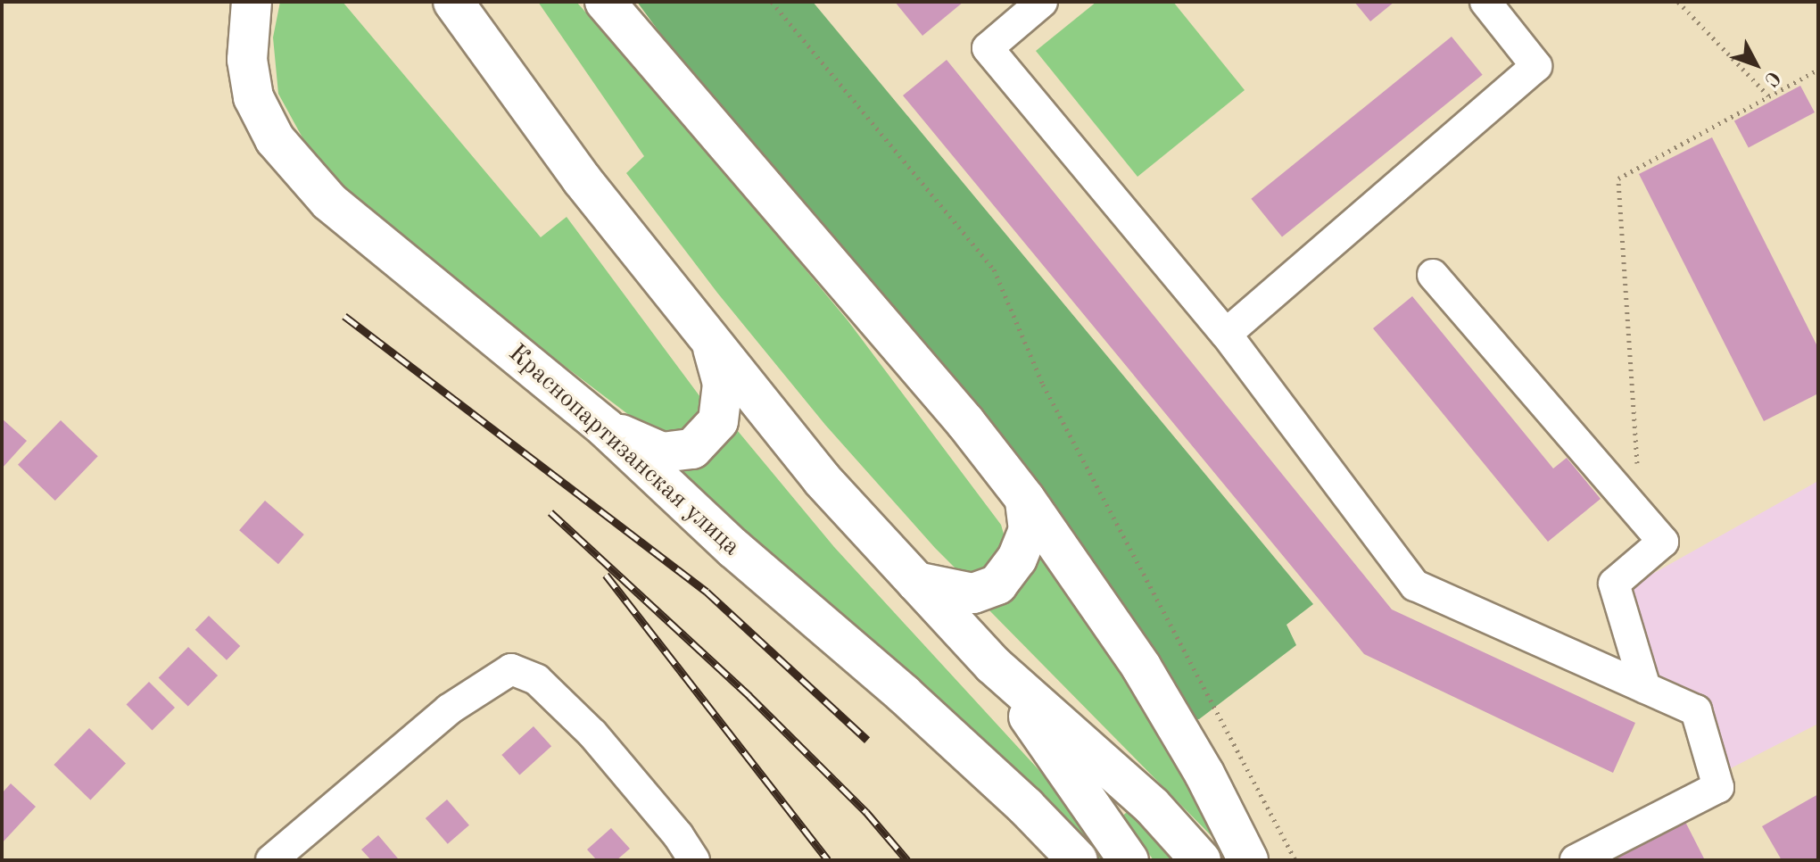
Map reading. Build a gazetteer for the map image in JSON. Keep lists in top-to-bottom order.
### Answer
{
  "streets": {
    "main road": ["Краснопартизанская улица"]
  },
  "north": "bottom right"
}
